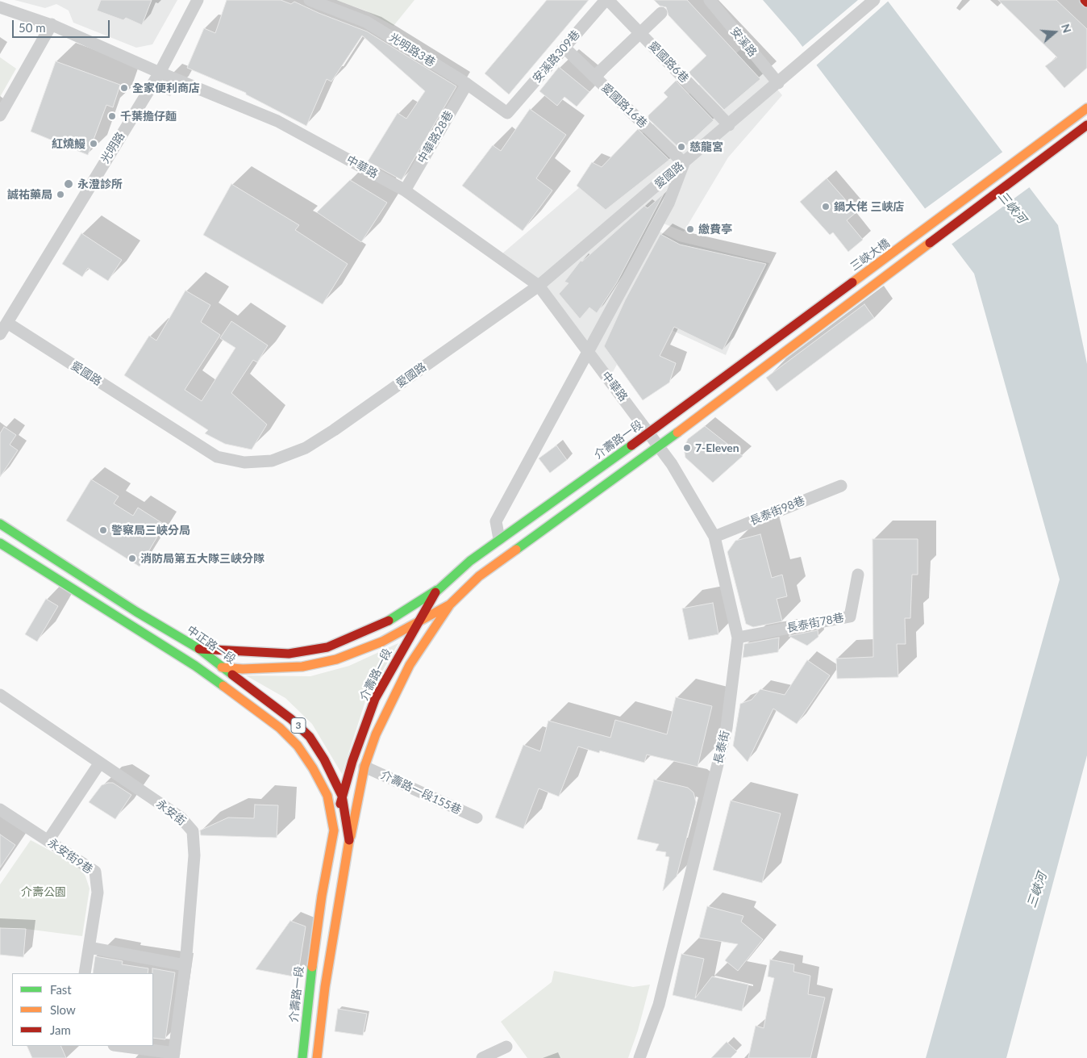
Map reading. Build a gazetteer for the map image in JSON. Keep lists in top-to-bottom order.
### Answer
{
  "streets": {
    "main road": [
      "三峽大橋",
      "介壽路一段",
      "中正路一段",
      "3"
    ],
    "street": [
      "安溪路",
      "光明路3巷",
      "安溪路309巷",
      "愛國路6巷",
      "愛國路16巷",
      "中華路28巷",
      "光明路",
      "中華路",
      "愛國路",
      "長泰街98巷",
      "長泰街78巷",
      "長泰街",
      "介壽路一段155巷",
      "永安街",
      "永安街9巷"
    ]
  },
  "crossings": [
    ["安溪路", "愛國路"],
    ["光明路3巷", "安溪路309巷"],
    ["光明路3巷", "中華路28巷"],
    ["安溪路309巷", "愛國路6巷"],
    ["安溪路309巷", "愛國路16巷"],
    ["愛國路6巷", "愛國路"],
    ["愛國路16巷", "愛國路"],
    ["中華路28巷", "中華路"],
    ["光明路", "中華路"],
    ["光明路", "愛國路"],
    ["中華路", "愛國路"],
    ["中華路", "介壽路一段"],
    ["中華路", "長泰街"],
    ["三峽大橋", "介壽路一段"],
    ["介壽路一段", "中正路一段"],
    ["介壽路一段", "3"],
    ["長泰街98巷", "長泰街"],
    ["長泰街78巷", "長泰街"],
    ["中正路一段", "3"]
  ],
  "water": ["三峽河"],
  "parks": ["介壽公園"],
  "places": [
    "全家便利商店",
    "千葉擔仔麵",
    "紅燒鰻",
    "慈龍宮",
    "永澄診所",
    "誠祐藥局",
    "鍋大佬 三峽店",
    "繳費亭",
    "7-Eleven",
    "警察局三峽分局",
    "消防局第五大隊三峽分隊"
  ],
  "legend": ["Fast", "Slow", "Jam"],
  "scale_bar": "50 m",
  "north": "right"
}
